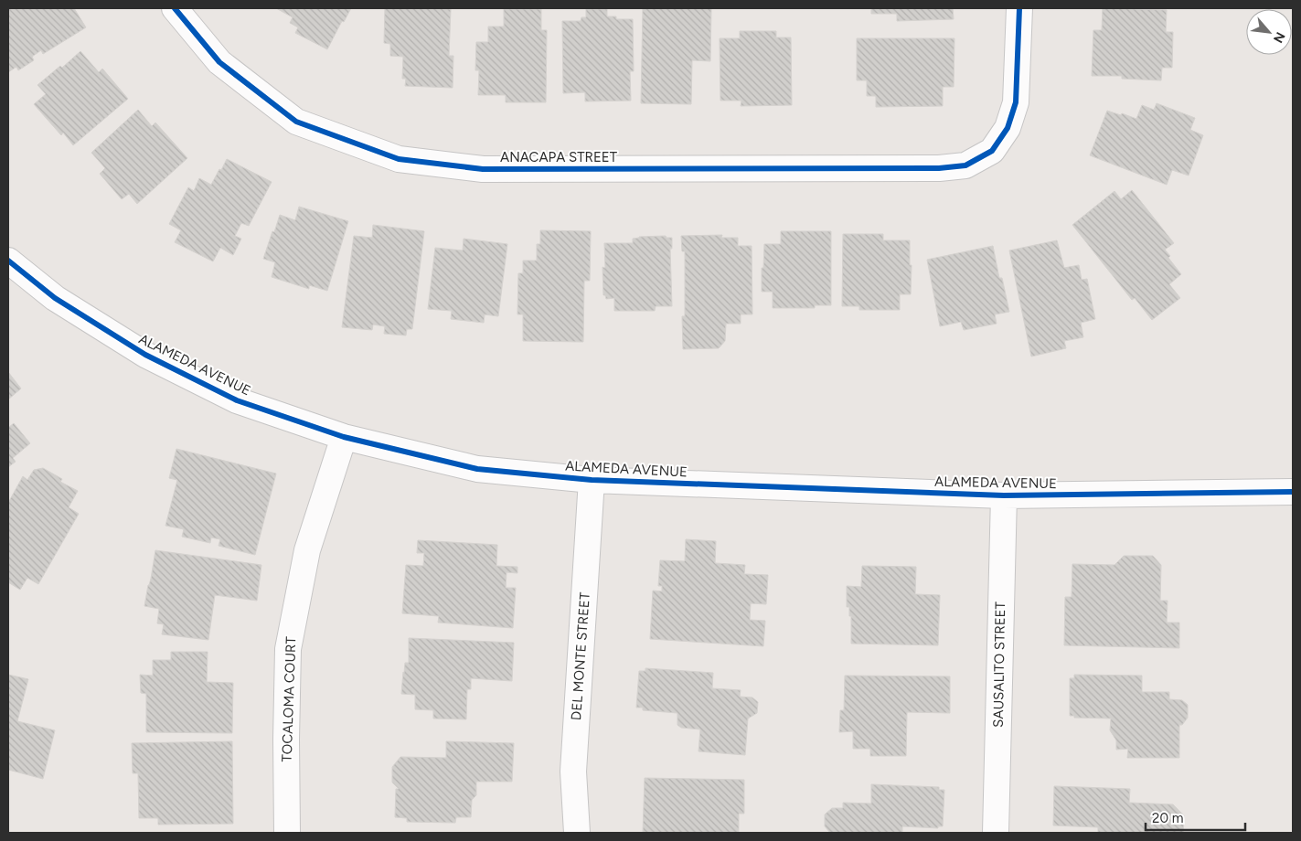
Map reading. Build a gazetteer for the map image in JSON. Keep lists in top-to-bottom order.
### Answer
{
  "streets": {
    "street": [
      "ANACAPA STREET",
      "ALAMEDA AVENUE",
      "DEL MONTE STREET",
      "SAUSALITO STREET",
      "TOCALOMA COURT"
    ]
  },
  "crossings": [
    ["ALAMEDA AVENUE", "DEL MONTE STREET"],
    ["ALAMEDA AVENUE", "SAUSALITO STREET"],
    ["ALAMEDA AVENUE", "TOCALOMA COURT"]
  ],
  "scale_bar": "20 m",
  "north": "bottom right"
}
